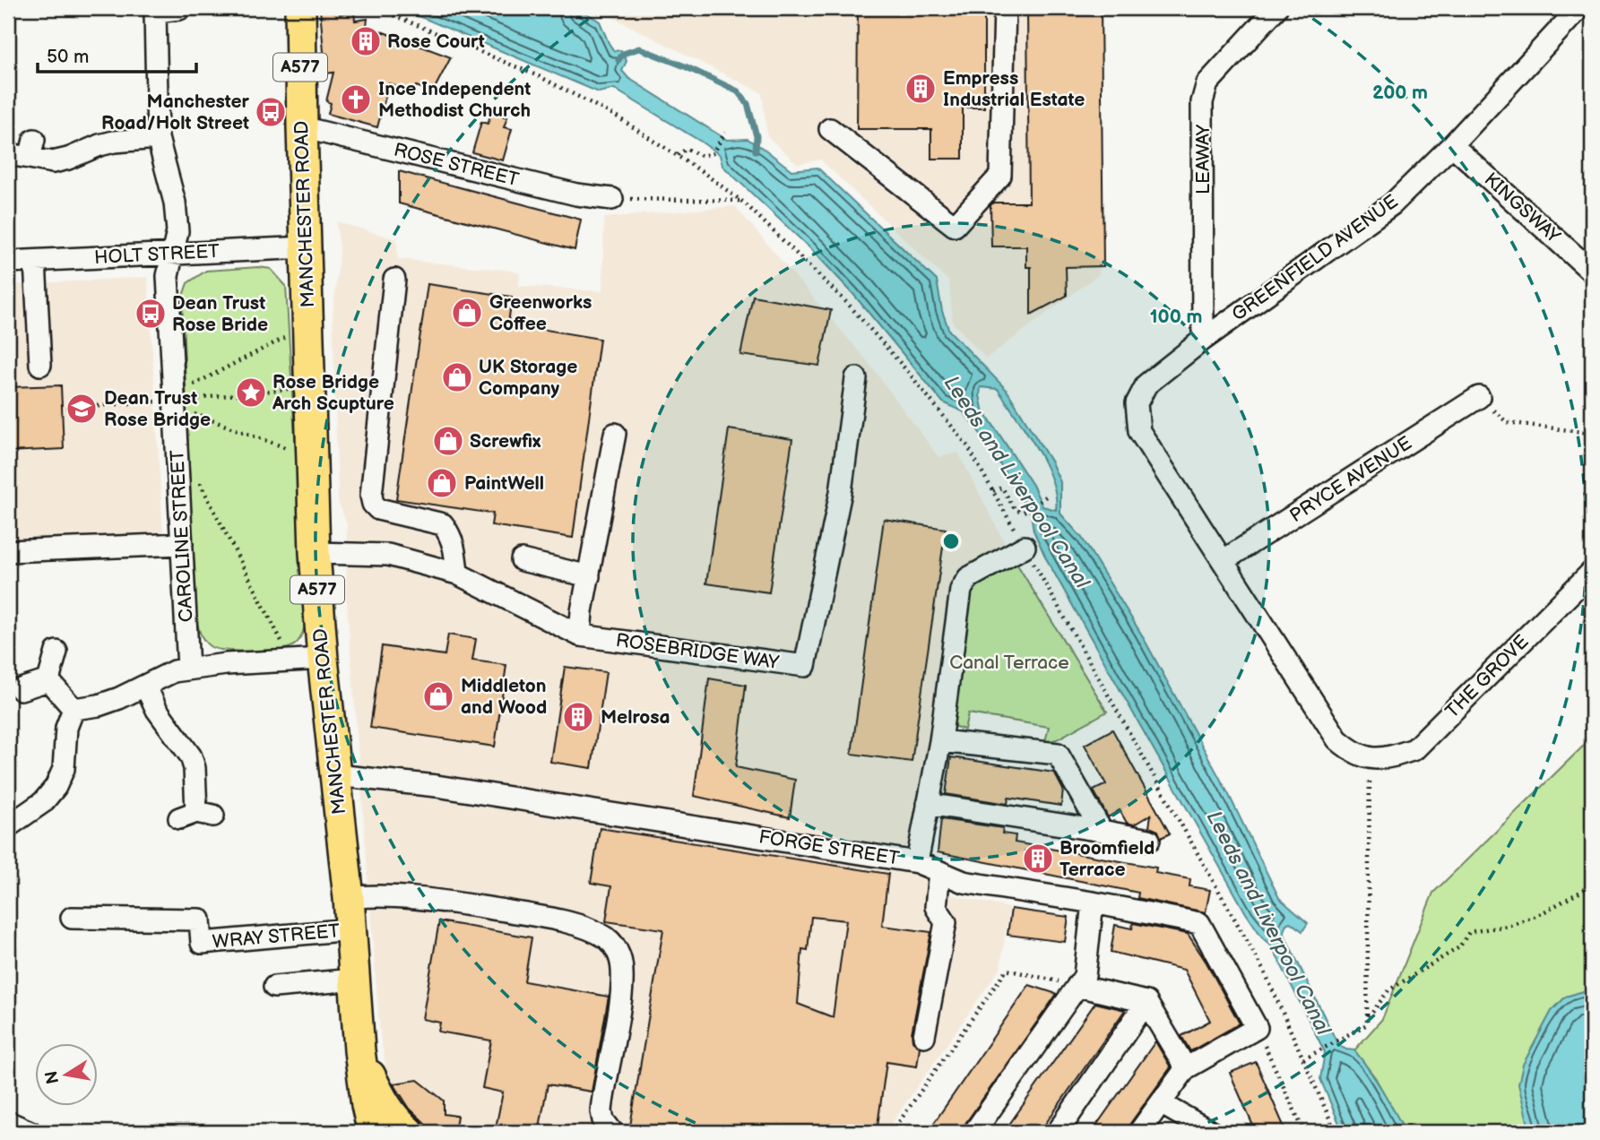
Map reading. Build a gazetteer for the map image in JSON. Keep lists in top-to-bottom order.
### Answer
{
  "streets": {
    "highway": ["A577", "MANCHESTER ROAD"],
    "street": [
      "LEAWAY",
      "ROSE STREET",
      "KINGSWAY",
      "HOLT STREET",
      "GREENFIELD AVENUE",
      "PRYCE AVENUE",
      "CAROLINE STREET",
      "ROSEBRIDGE WAY",
      "THE GROVE",
      "FORGE STREET",
      "WRAY STREET"
    ]
  },
  "crossings": [
    ["LEAWAY", "GREENFIELD AVENUE"],
    ["ROSE STREET", "MANCHESTER ROAD"],
    ["KINGSWAY", "GREENFIELD AVENUE"],
    ["MANCHESTER ROAD", "HOLT STREET"],
    ["MANCHESTER ROAD", "ROSEBRIDGE WAY"],
    ["MANCHESTER ROAD", "FORGE STREET"],
    ["MANCHESTER ROAD", "WRAY STREET"],
    ["HOLT STREET", "CAROLINE STREET"],
    ["GREENFIELD AVENUE", "PRYCE AVENUE"],
    ["GREENFIELD AVENUE", "THE GROVE"]
  ],
  "water": ["Leeds and Liverpool Canal"],
  "parks": ["Canal Terrace"],
  "places": {
    "building": [
      "Rose Court",
      "Empress Industrial Estate",
      "Melrosa",
      "Broomfield Terrace"
    ],
    "church": ["Ince Independent Methodist Church"],
    "bus stop": ["Manchester Road/Holt Street", "Dean Trust Rose Bride"],
    "shop": [
      "Greenworks Coffee",
      "UK Storage Company",
      "Screwfix",
      "PaintWell",
      "Middleton and Wood"
    ],
    "place": ["Rose Bridge Arch Scupture"],
    "school or university": ["Dean Trust Rose Bridge"]
  },
  "scale_bar": "50 m",
  "north": "left",
  "rings": ["200 m", "100 m"]
}
